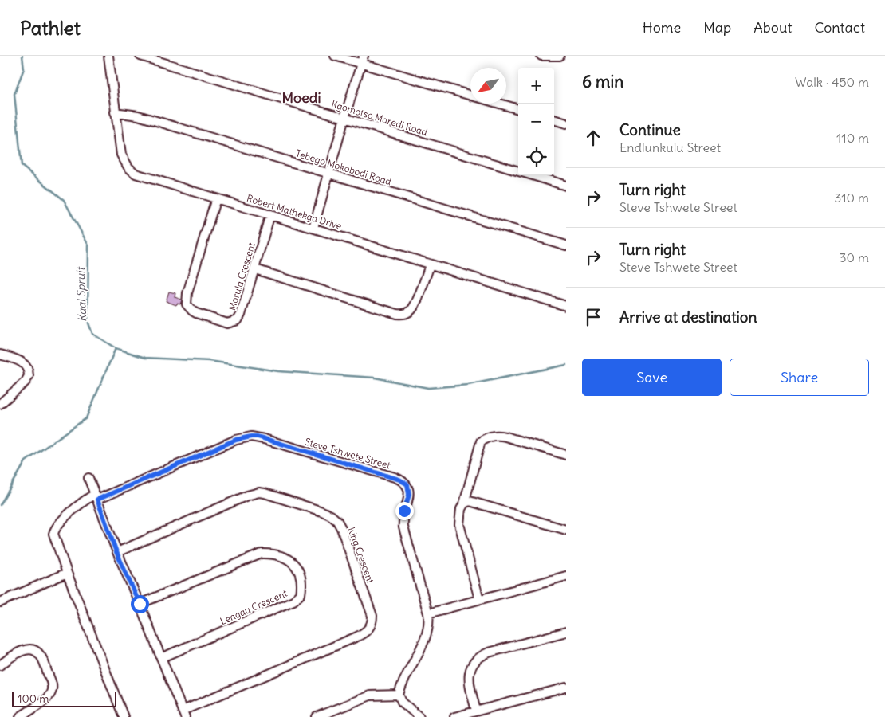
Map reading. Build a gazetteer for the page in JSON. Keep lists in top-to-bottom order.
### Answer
{
  "streets": {
    "street": [
      "Kgomotso Maredi Road",
      "Tebego Mokobodi Road",
      "Robert Mathekga Drive",
      "Morula Crescent",
      "Steve Tshwete Street",
      "King Crescent",
      "Lengau Crescent"
    ]
  },
  "crossings": [
    ["Tebego Mokobodi Road", "Robert Mathekga Drive"],
    ["Robert Mathekga Drive", "Morula Crescent"]
  ],
  "districts": ["Moedi"],
  "water": ["Kaal Spruit"],
  "scale_bar": "100 m",
  "north": "bottom left",
  "page": {
    "header": "Pathlet",
    "nav": [
      "Home",
      "Map",
      "About",
      "Contact"
    ],
    "heading": ["6 min", "Walk · 450 m"],
    "map_buttons": ["+", "−"],
    "list": [
      ["Continue", "Endlunkulu Street", "110 m"],
      ["Turn right", "Steve Tshwete Street", "310 m"],
      ["Turn right", "Steve Tshwete Street", "30 m"],
      "Arrive at destination"
    ],
    "buttons": ["Save", "Share"],
    "scale": "100 m"
  }
}
